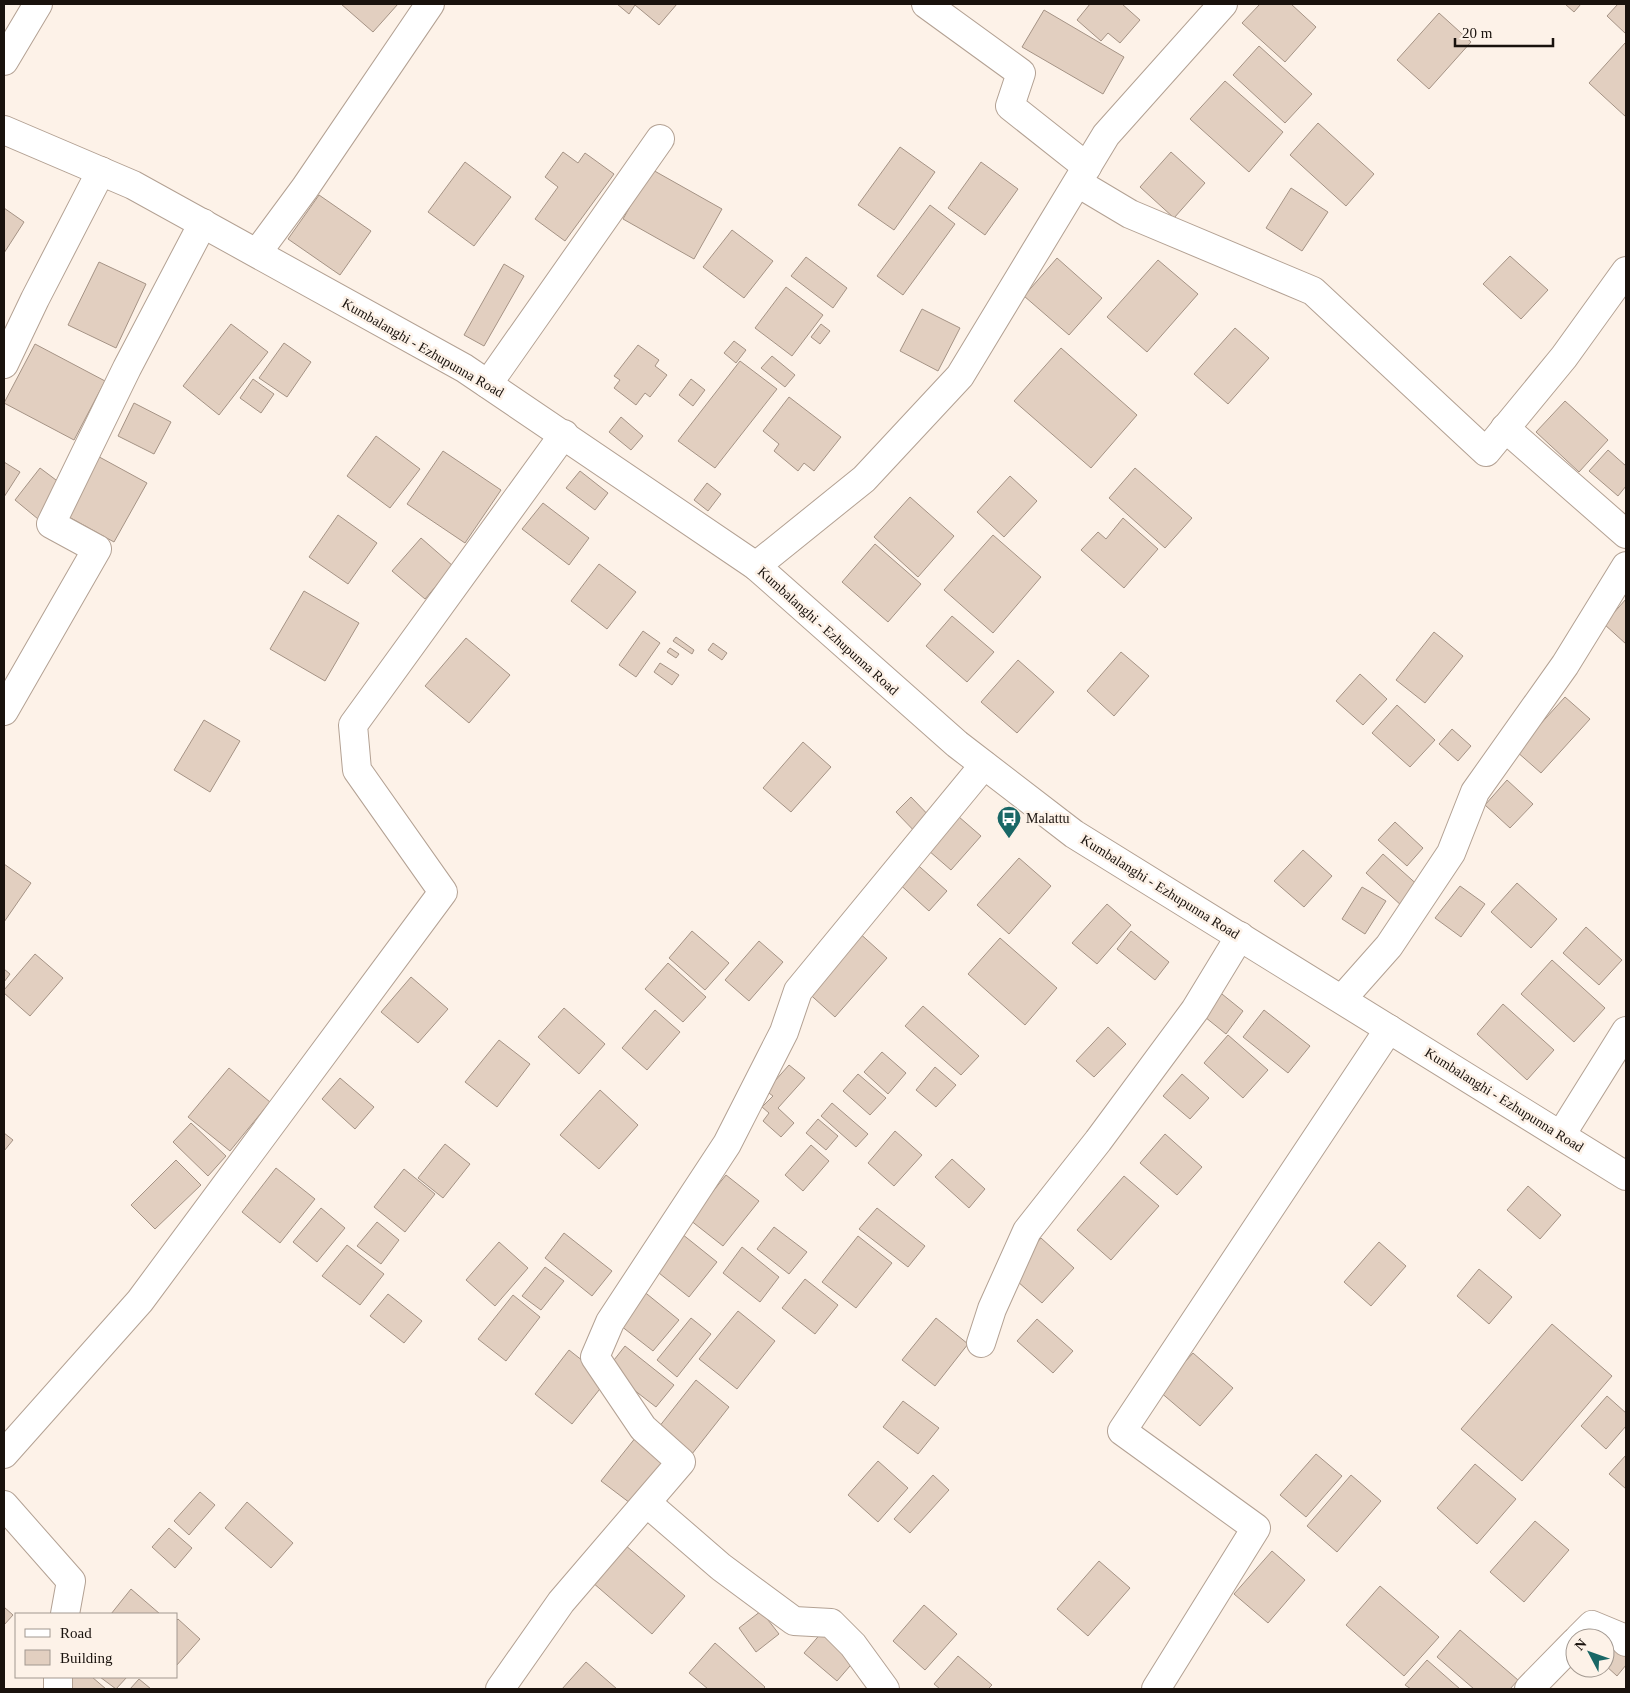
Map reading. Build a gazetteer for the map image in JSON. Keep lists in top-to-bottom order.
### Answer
{
  "streets": {
    "street": ["Kumbalanghi - Ezhupunna Road"]
  },
  "places": {
    "bus stop": ["Malattu"]
  },
  "legend": ["Road", "Building"],
  "scale_bar": "20 m",
  "north": "top left"
}
